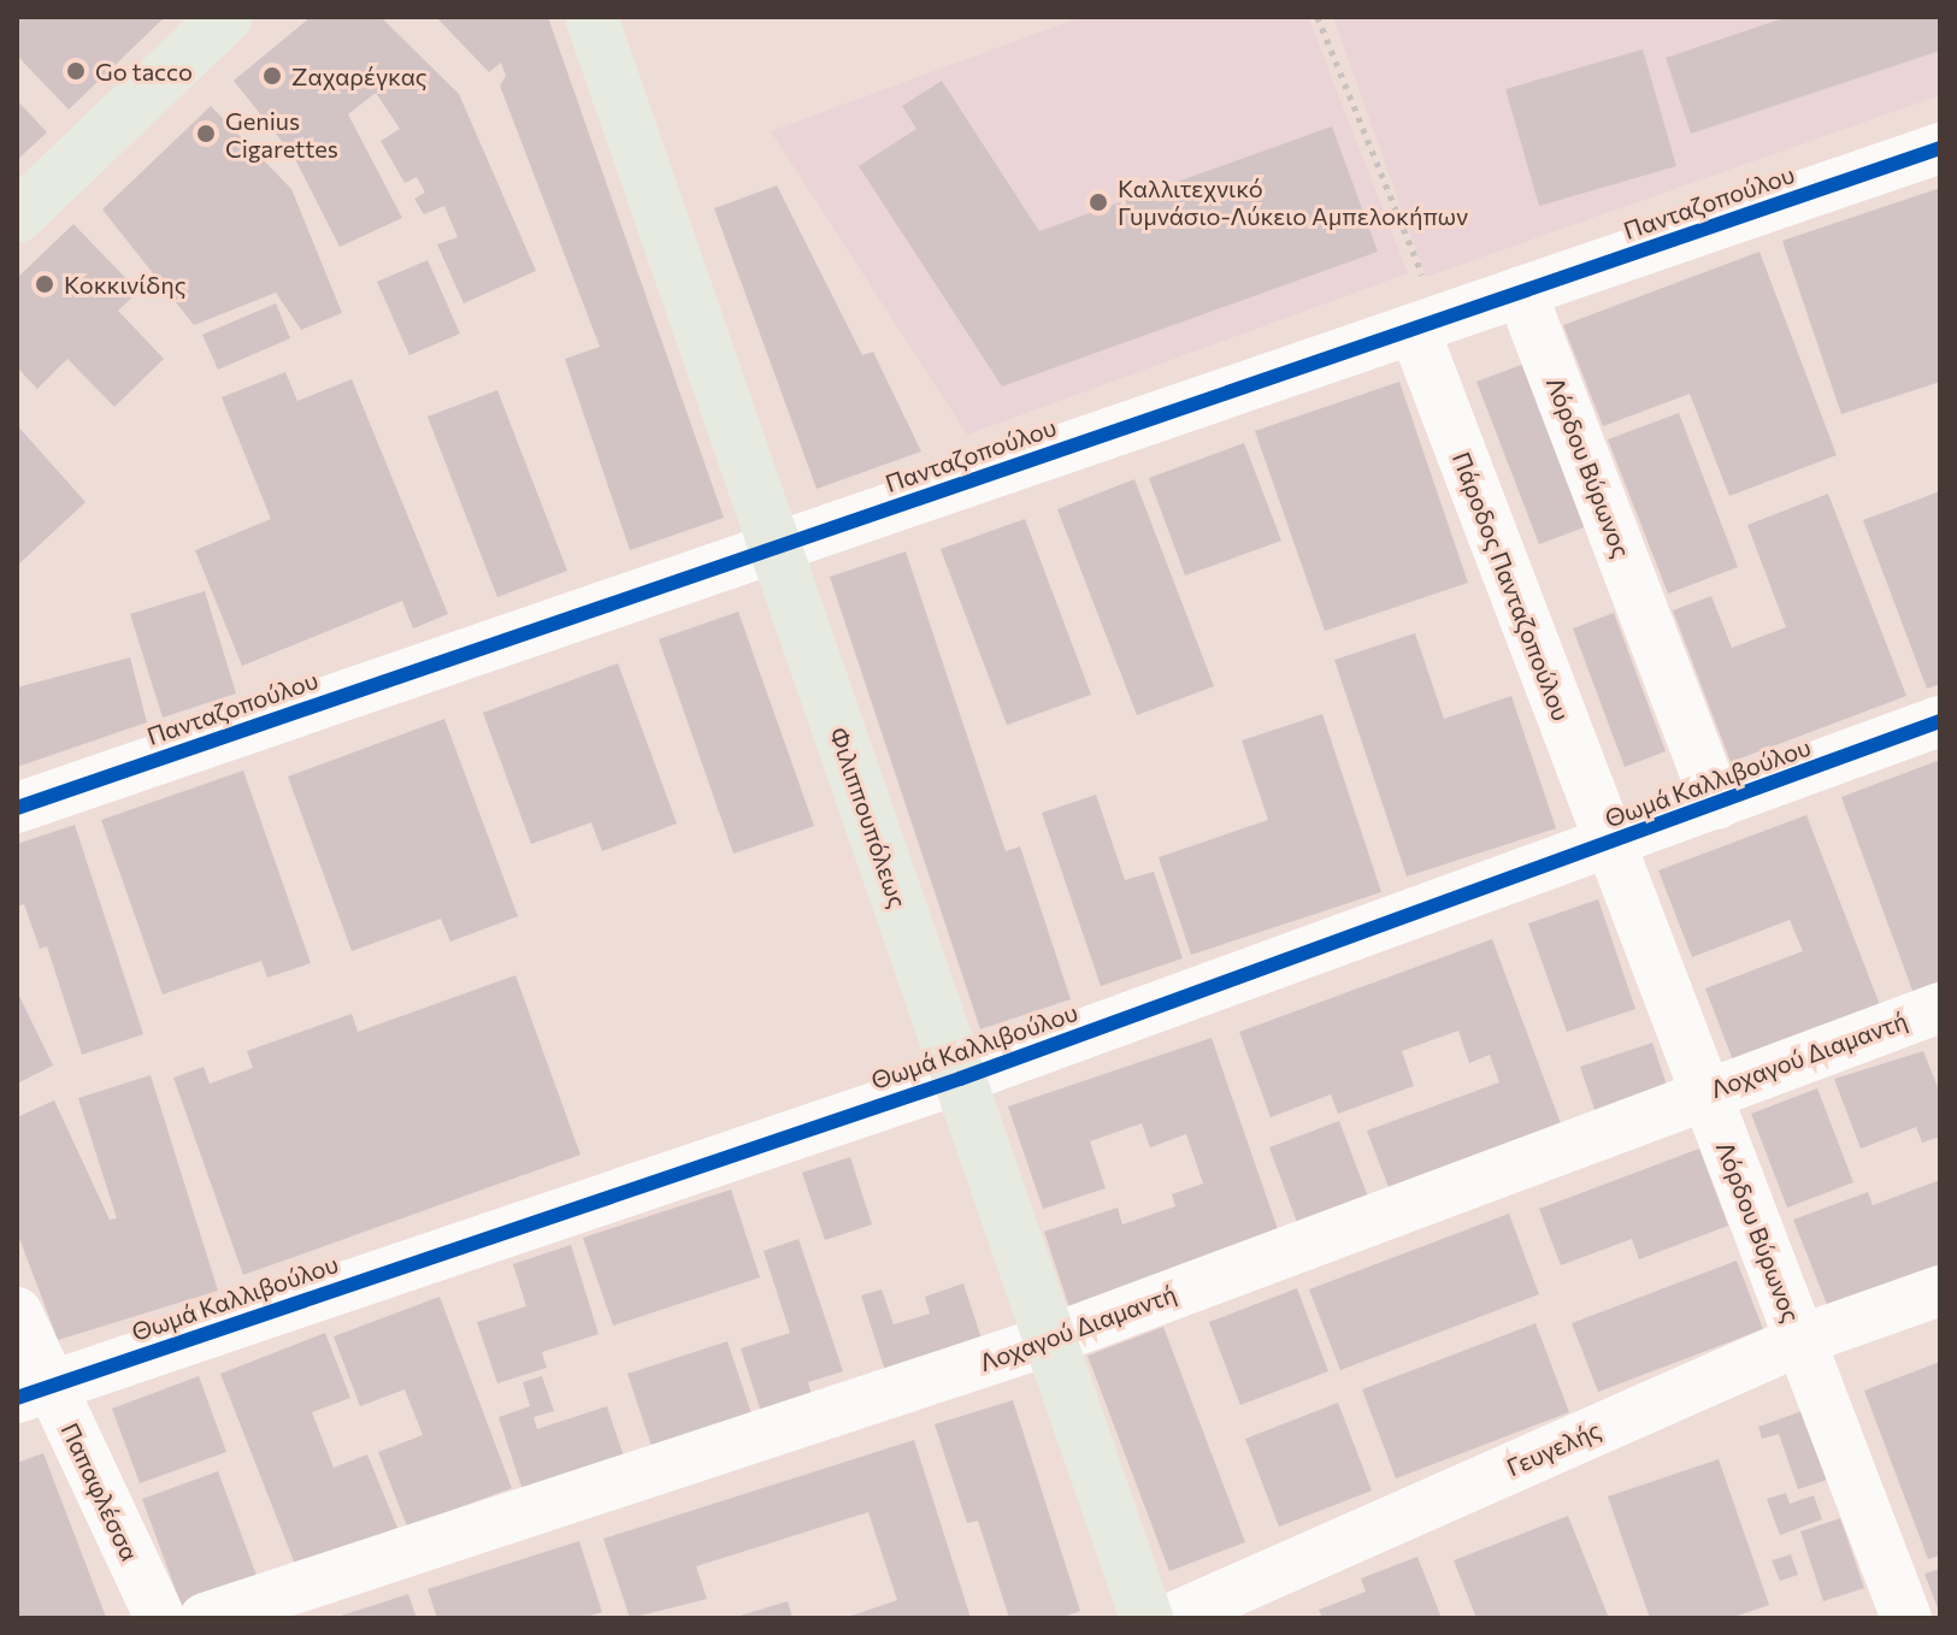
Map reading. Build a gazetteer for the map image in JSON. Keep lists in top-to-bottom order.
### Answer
{
  "streets": {
    "main road": ["Φιλιππουπόλεως"],
    "street": [
      "Πανταζοπούλου",
      "Λόρδου Βύρωνος",
      "Πάροδος Πανταζοπούλου",
      "Θωμά Καλλιβούλου",
      "Λοχαγού Διαμαντή",
      "Γευγελής",
      "Παπαφλέσσα"
    ]
  },
  "crossings": [
    ["Πανταζοπούλου", "Λόρδου Βύρωνος"],
    ["Πανταζοπούλου", "Πάροδος Πανταζοπούλου"],
    ["Πανταζοπούλου", "Φιλιππουπόλεως"],
    ["Λόρδου Βύρωνος", "Πάροδος Πανταζοπούλου"],
    ["Λόρδου Βύρωνος", "Θωμά Καλλιβούλου"],
    ["Λόρδου Βύρωνος", "Λοχαγού Διαμαντή"],
    ["Λόρδου Βύρωνος", "Γευγελής"],
    ["Πάροδος Πανταζοπούλου", "Θωμά Καλλιβούλου"],
    ["Θωμά Καλλιβούλου", "Φιλιππουπόλεως"],
    ["Θωμά Καλλιβούλου", "Παπαφλέσσα"],
    ["Φιλιππουπόλεως", "Λοχαγού Διαμαντή"]
  ],
  "places": [
    "Go tacco",
    "Ζαχαρέγκας",
    "Genius Cigarettes",
    "Καλλιτεχνικό Γυμνάσιο-Λύκειο Αμπελοκήπων",
    "Κοκκινίδης"
  ]
}
